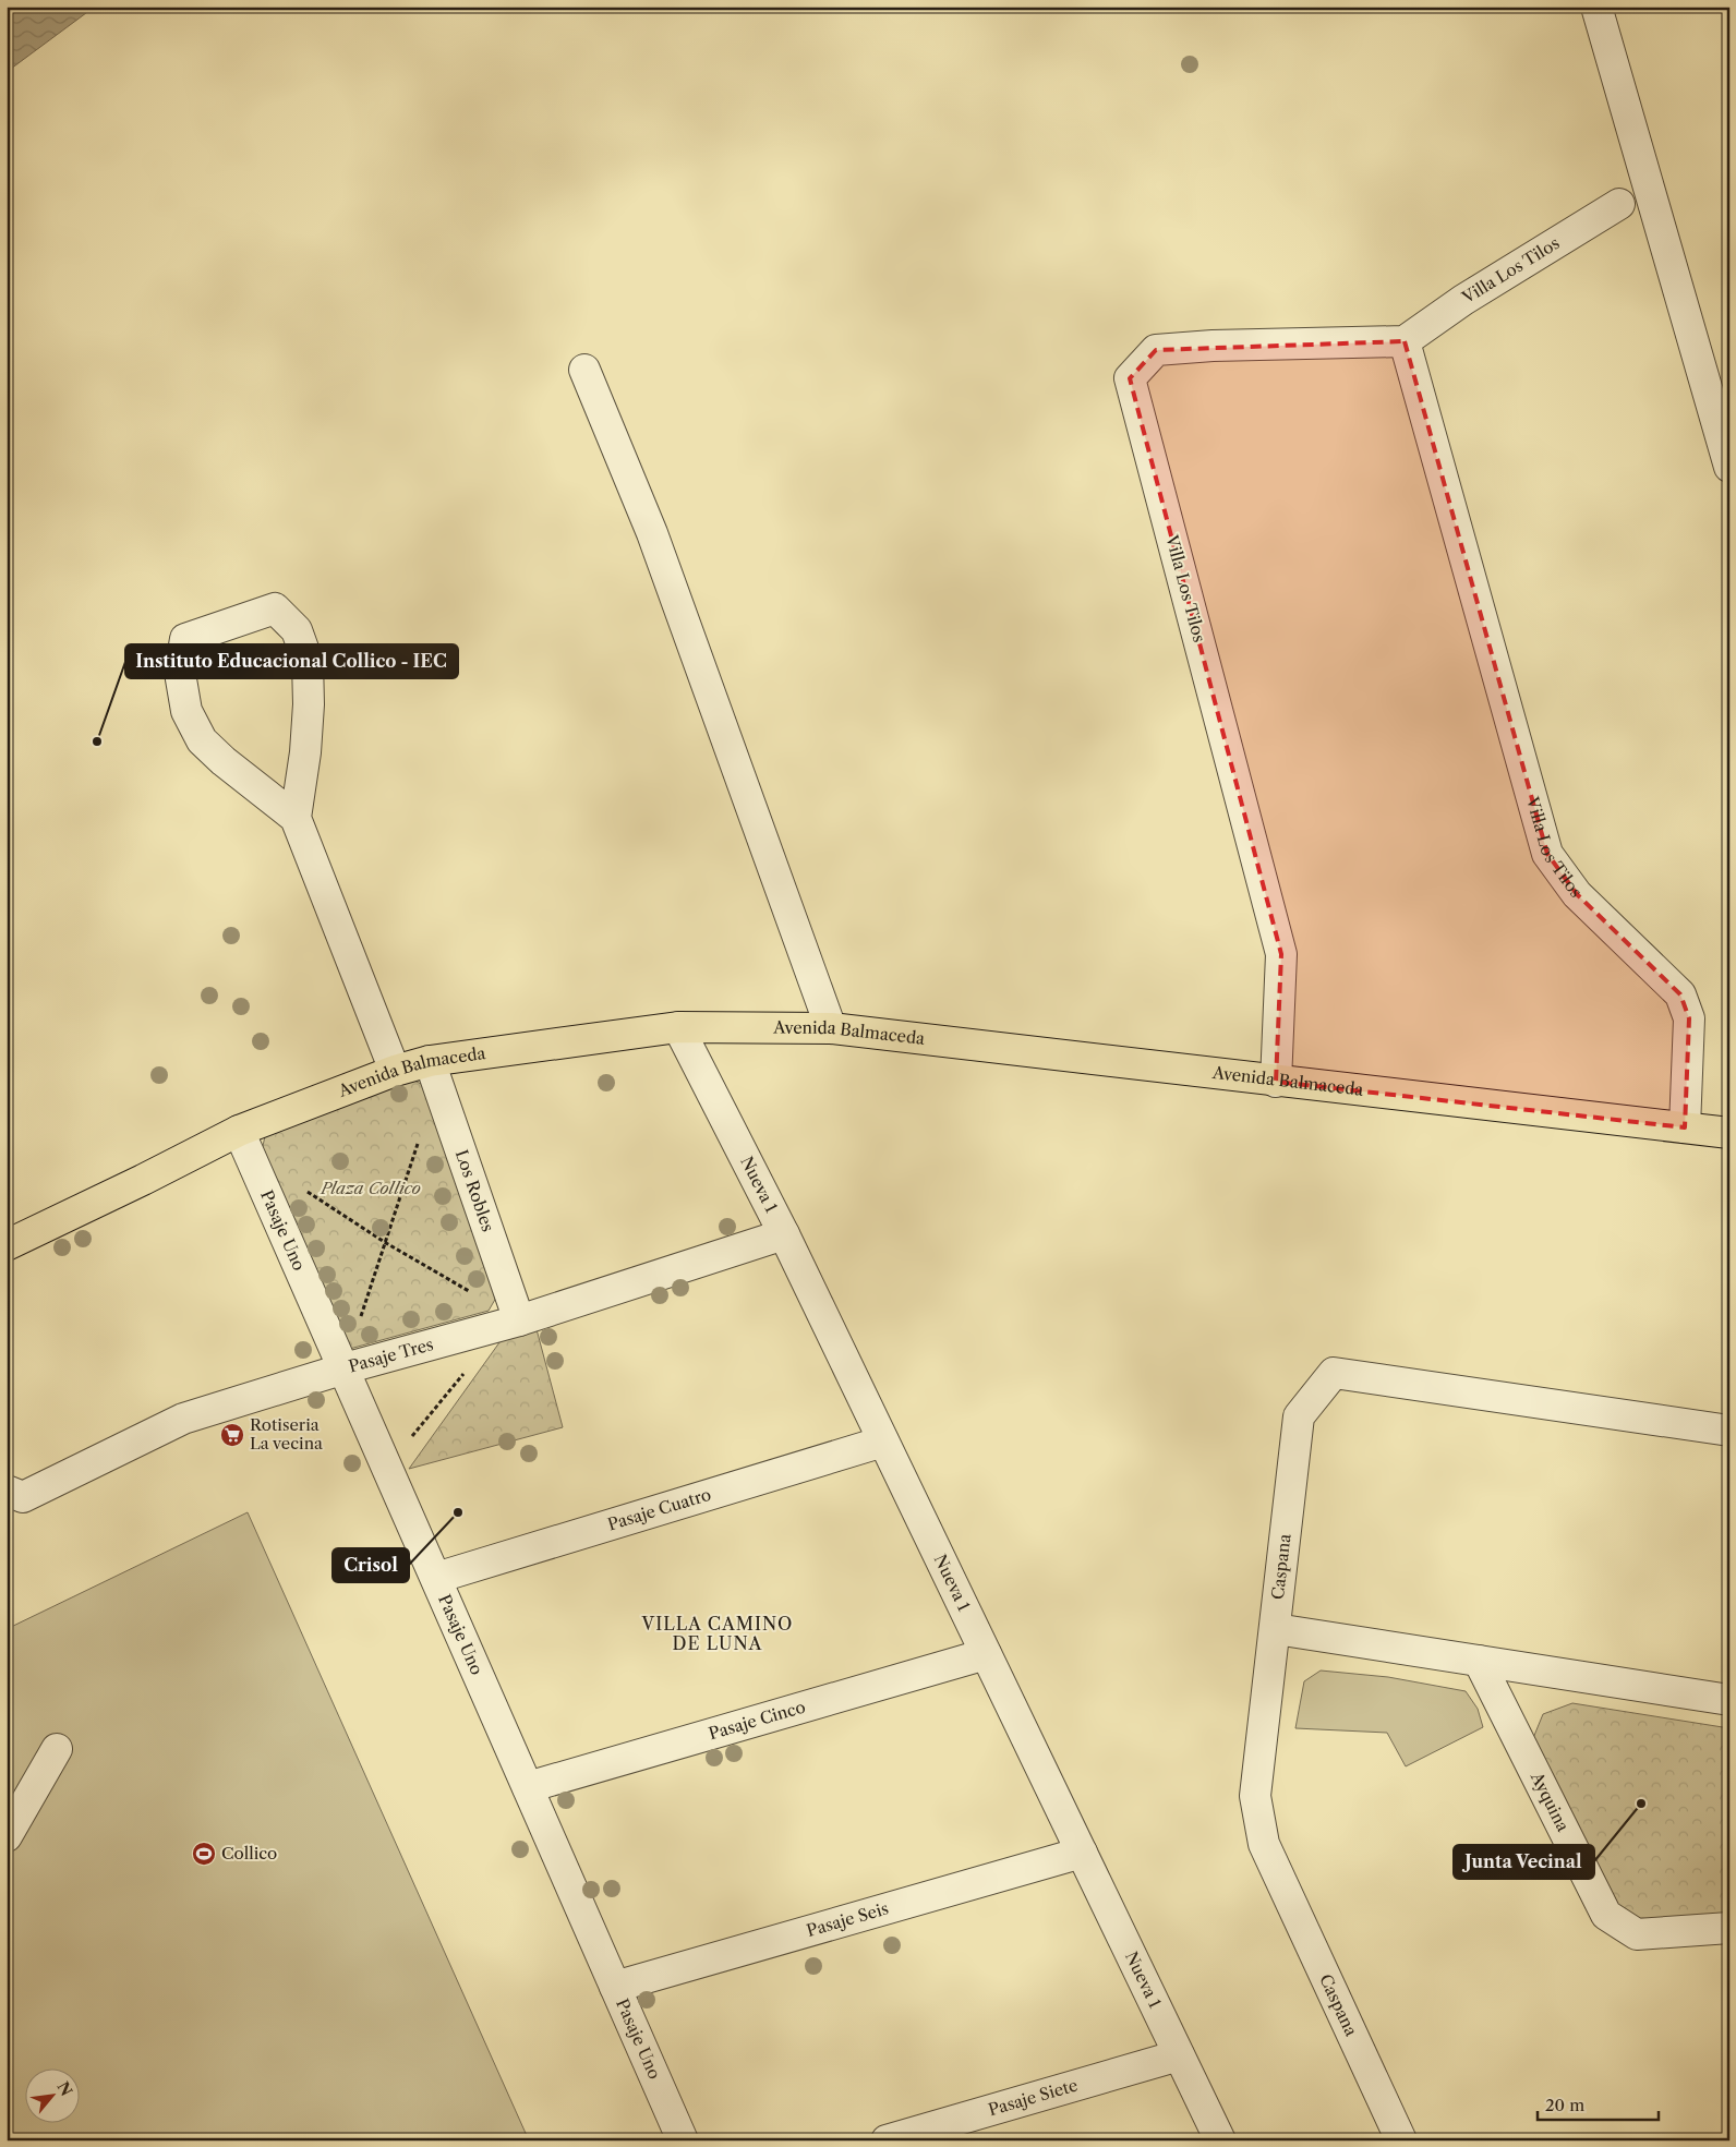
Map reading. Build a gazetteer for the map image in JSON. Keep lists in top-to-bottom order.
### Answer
{
  "streets": {
    "main road": ["Avenida Balmaceda"],
    "street": [
      "Villa Los Tilos",
      "Nueva 1",
      "Los Robles",
      "Pasaje Uno",
      "Pasaje Tres",
      "Pasaje Cuatro",
      "Caspana",
      "Pasaje Cinco",
      "Ayquina",
      "Pasaje Seis",
      "Pasaje Siete"
    ]
  },
  "crossings": [
    ["Villa Los Tilos", "Avenida Balmaceda"],
    ["Avenida Balmaceda", "Nueva 1"],
    ["Avenida Balmaceda", "Los Robles"],
    ["Avenida Balmaceda", "Pasaje Uno"],
    ["Nueva 1", "Pasaje Tres"],
    ["Nueva 1", "Pasaje Cuatro"],
    ["Nueva 1", "Pasaje Cinco"],
    ["Nueva 1", "Pasaje Seis"],
    ["Nueva 1", "Pasaje Siete"],
    ["Los Robles", "Pasaje Tres"],
    ["Pasaje Uno", "Pasaje Tres"],
    ["Pasaje Uno", "Pasaje Cuatro"],
    ["Pasaje Uno", "Pasaje Cinco"],
    ["Pasaje Uno", "Pasaje Seis"]
  ],
  "districts": ["VILLA CAMINO DE LUNA"],
  "parks": ["Plaza Collico"],
  "places": {
    "other": ["Instituto Educacional Collico - IEC", "Crisol", "Junta Vecinal"],
    "supermarket": ["Rotiseria La vecina"],
    "sports": ["Collico"]
  },
  "scale_bar": "20 m",
  "north": "top right"
}
